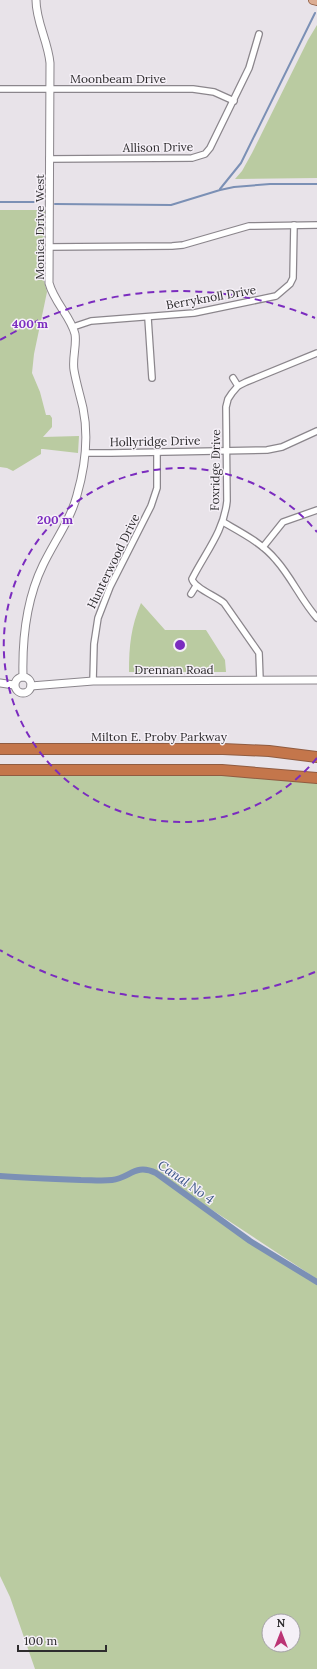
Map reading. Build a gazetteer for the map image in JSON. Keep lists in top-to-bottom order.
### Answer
{
  "streets": {
    "highway": ["Milton E. Proby Parkway"],
    "street": [
      "Moonbeam Drive",
      "Allison Drive",
      "Monica Drive West",
      "Berryknoll Drive",
      "Hollyridge Drive",
      "Foxridge Drive",
      "Hunterwood Drive",
      "Drennan Road"
    ]
  },
  "crossings": [
    ["Moonbeam Drive", "Allison Drive"],
    ["Moonbeam Drive", "Monica Drive West"],
    ["Allison Drive", "Monica Drive West"],
    ["Monica Drive West", "Berryknoll Drive"],
    ["Monica Drive West", "Hollyridge Drive"],
    ["Monica Drive West", "Drennan Road"],
    ["Hollyridge Drive", "Foxridge Drive"],
    ["Hollyridge Drive", "Hunterwood Drive"],
    ["Hunterwood Drive", "Drennan Road"]
  ],
  "water": ["Canal No 4"],
  "scale_bar": "100 m",
  "north": "top",
  "rings": ["400 m", "200 m"]
}
